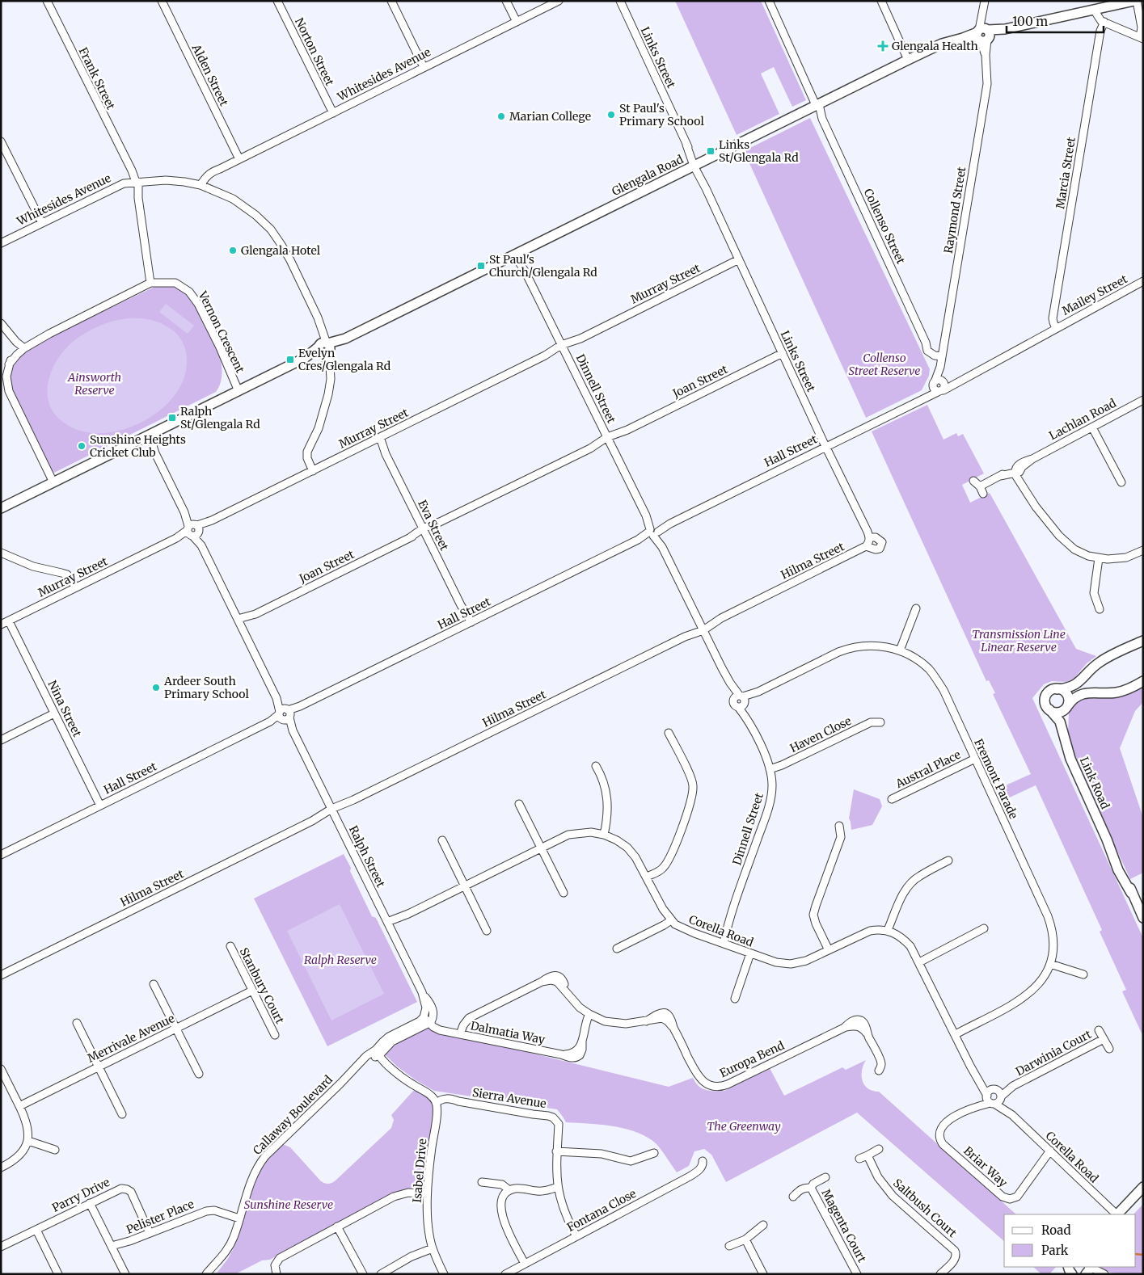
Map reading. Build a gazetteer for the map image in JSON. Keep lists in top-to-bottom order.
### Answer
{
  "streets": {
    "street": [
      "Norton Street",
      "Links Street",
      "Whitesides Avenue",
      "Alden Street",
      "Frank Street",
      "Marcia Street",
      "Glengala Road",
      "Raymond Street",
      "Collenso Street",
      "Murray Street",
      "Mailey Street",
      "Vernon Crescent",
      "Joan Street",
      "Dinnell Street",
      "Lachlan Road",
      "Hall Street",
      "Eva Street",
      "Hilma Street",
      "Nina Street",
      "Haven Close",
      "Austral Place",
      "Fremont Parade",
      "Link Road",
      "Ralph Street",
      "Corella Road",
      "Stanbury Court",
      "Dalmatia Way",
      "Merrivale Avenue",
      "Darwinia Court",
      "Europa Bend",
      "Sierra Avenue",
      "Callaway Boulevard",
      "Briar Way",
      "Isabel Drive",
      "Parry Drive",
      "Saltbush Court",
      "Fontana Close",
      "Pelister Place",
      "Magenta Court"
    ]
  },
  "crossings": [
    ["Norton Street", "Whitesides Avenue"],
    ["Links Street", "Glengala Road"],
    ["Links Street", "Murray Street"],
    ["Links Street", "Joan Street"],
    ["Links Street", "Hall Street"],
    ["Links Street", "Hilma Street"],
    ["Whitesides Avenue", "Alden Street"],
    ["Whitesides Avenue", "Frank Street"],
    ["Whitesides Avenue", "Glengala Road"],
    ["Frank Street", "Vernon Crescent"],
    ["Marcia Street", "Mailey Street"],
    ["Glengala Road", "Raymond Street"],
    ["Glengala Road", "Collenso Street"],
    ["Glengala Road", "Vernon Crescent"],
    ["Glengala Road", "Dinnell Street"],
    ["Glengala Road", "Ralph Street"],
    ["Raymond Street", "Collenso Street"],
    ["Raymond Street", "Hall Street"],
    ["Murray Street", "Dinnell Street"],
    ["Murray Street", "Eva Street"],
    ["Murray Street", "Nina Street"],
    ["Murray Street", "Ralph Street"],
    ["Joan Street", "Dinnell Street"],
    ["Joan Street", "Eva Street"],
    ["Joan Street", "Ralph Street"],
    ["Dinnell Street", "Hall Street"],
    ["Dinnell Street", "Hilma Street"],
    ["Dinnell Street", "Haven Close"],
    ["Dinnell Street", "Fremont Parade"],
    ["Dinnell Street", "Corella Road"],
    ["Hall Street", "Eva Street"],
    ["Hall Street", "Nina Street"],
    ["Hall Street", "Ralph Street"],
    ["Hilma Street", "Ralph Street"],
    ["Austral Place", "Fremont Parade"],
    ["Fremont Parade", "Corella Road"],
    ["Ralph Street", "Corella Road"],
    ["Ralph Street", "Dalmatia Way"],
    ["Ralph Street", "Callaway Boulevard"],
    ["Corella Road", "Darwinia Court"],
    ["Corella Road", "Briar Way"],
    ["Stanbury Court", "Merrivale Avenue"],
    ["Dalmatia Way", "Europa Bend"],
    ["Dalmatia Way", "Callaway Boulevard"],
    ["Darwinia Court", "Briar Way"],
    ["Sierra Avenue", "Isabel Drive"],
    ["Sierra Avenue", "Fontana Close"],
    ["Callaway Boulevard", "Pelister Place"],
    ["Parry Drive", "Pelister Place"]
  ],
  "parks": [
    "Collenso Street Reserve",
    "Ainsworth Reserve",
    "Transmission Line Linear Reserve",
    "Ralph Reserve",
    "The Greenway",
    "Sunshine Reserve"
  ],
  "places": {
    "health": ["Glengala Health"],
    "other": [
      "St Paul's Primary School",
      "Marian College",
      "Glengala Hotel",
      "Sunshine Heights Cricket Club",
      "Ardeer South Primary School"
    ],
    "transit": [
      "Links St/Glengala Rd",
      "St Paul's Church/Glengala Rd",
      "Evelyn Cres/Glengala Rd",
      "Ralph St/Glengala Rd"
    ]
  },
  "legend": ["Road", "Park"],
  "scale_bar": "100 m"
}
